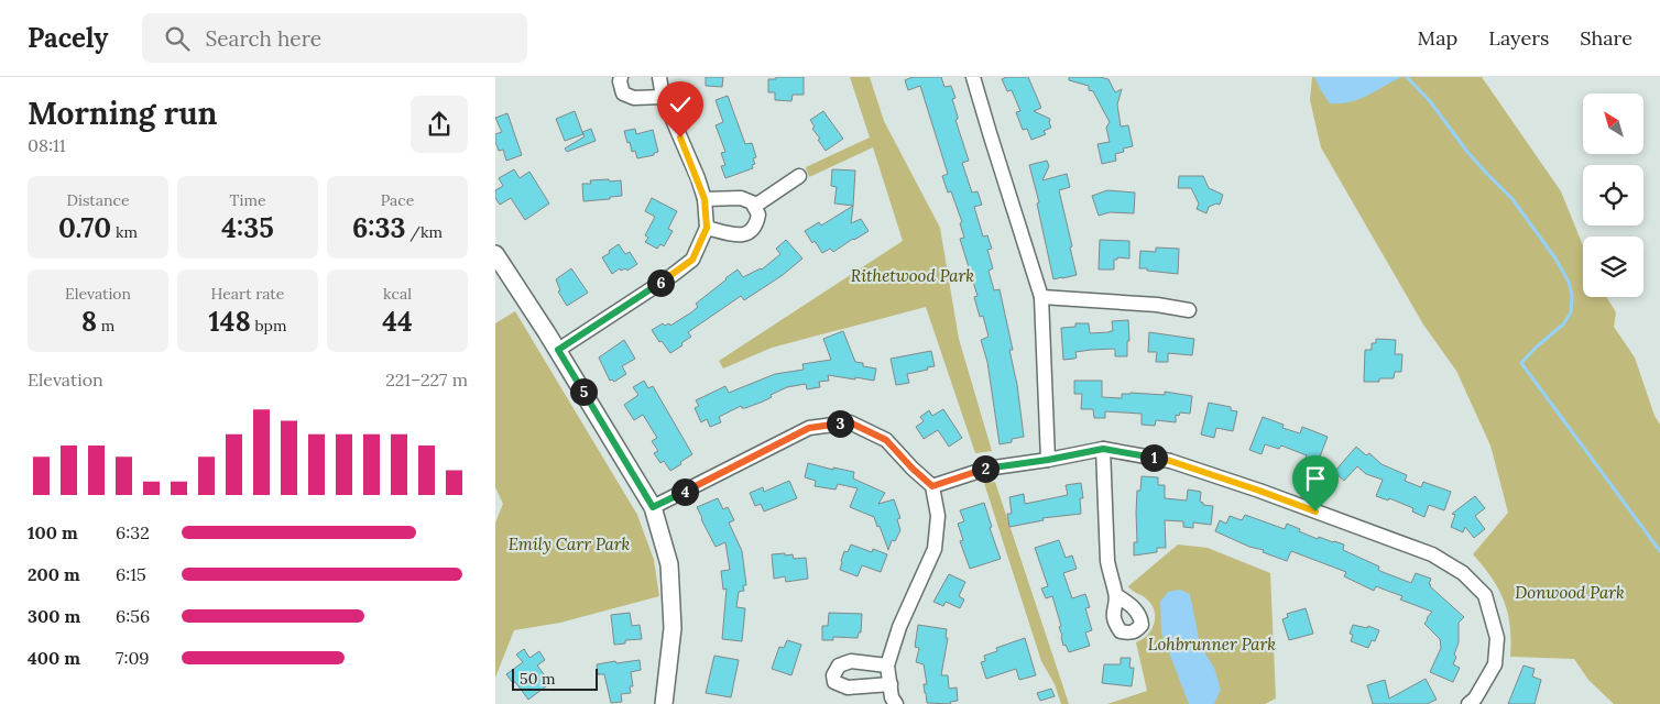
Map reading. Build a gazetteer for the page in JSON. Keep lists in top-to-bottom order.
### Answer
{
  "parks": [
    "Rithetwood Park",
    "Emily Carr Park",
    "Donwood Park",
    "Lohbrunner Park"
  ],
  "scale_bar": "50 m",
  "north": "top left",
  "page": {
    "header": "Pacely",
    "search": "Search here",
    "nav": ["Map", "Layers", "Share"],
    "heading": ["Morning run", "08:11"],
    "stats": [
      ["Distance", "0.70 km"],
      ["Time", "4:35"],
      ["Pace", "6:33 /km"],
      ["Elevation", "8 m"],
      ["Heart rate", "148 bpm"],
      ["kcal", "44"]
    ],
    "pins": [
      "6",
      "5",
      "3",
      "1",
      "2",
      "4"
    ],
    "chart": ["Elevation", "221–227 m"],
    "list": [
      {
        "name": "100 m",
        "note": "6:32"
      },
      {
        "name": "200 m",
        "note": "6:15"
      },
      {
        "name": "300 m",
        "note": "6:56"
      },
      {
        "name": "400 m",
        "note": "7:09"
      }
    ],
    "scale": "50 m"
  }
}
